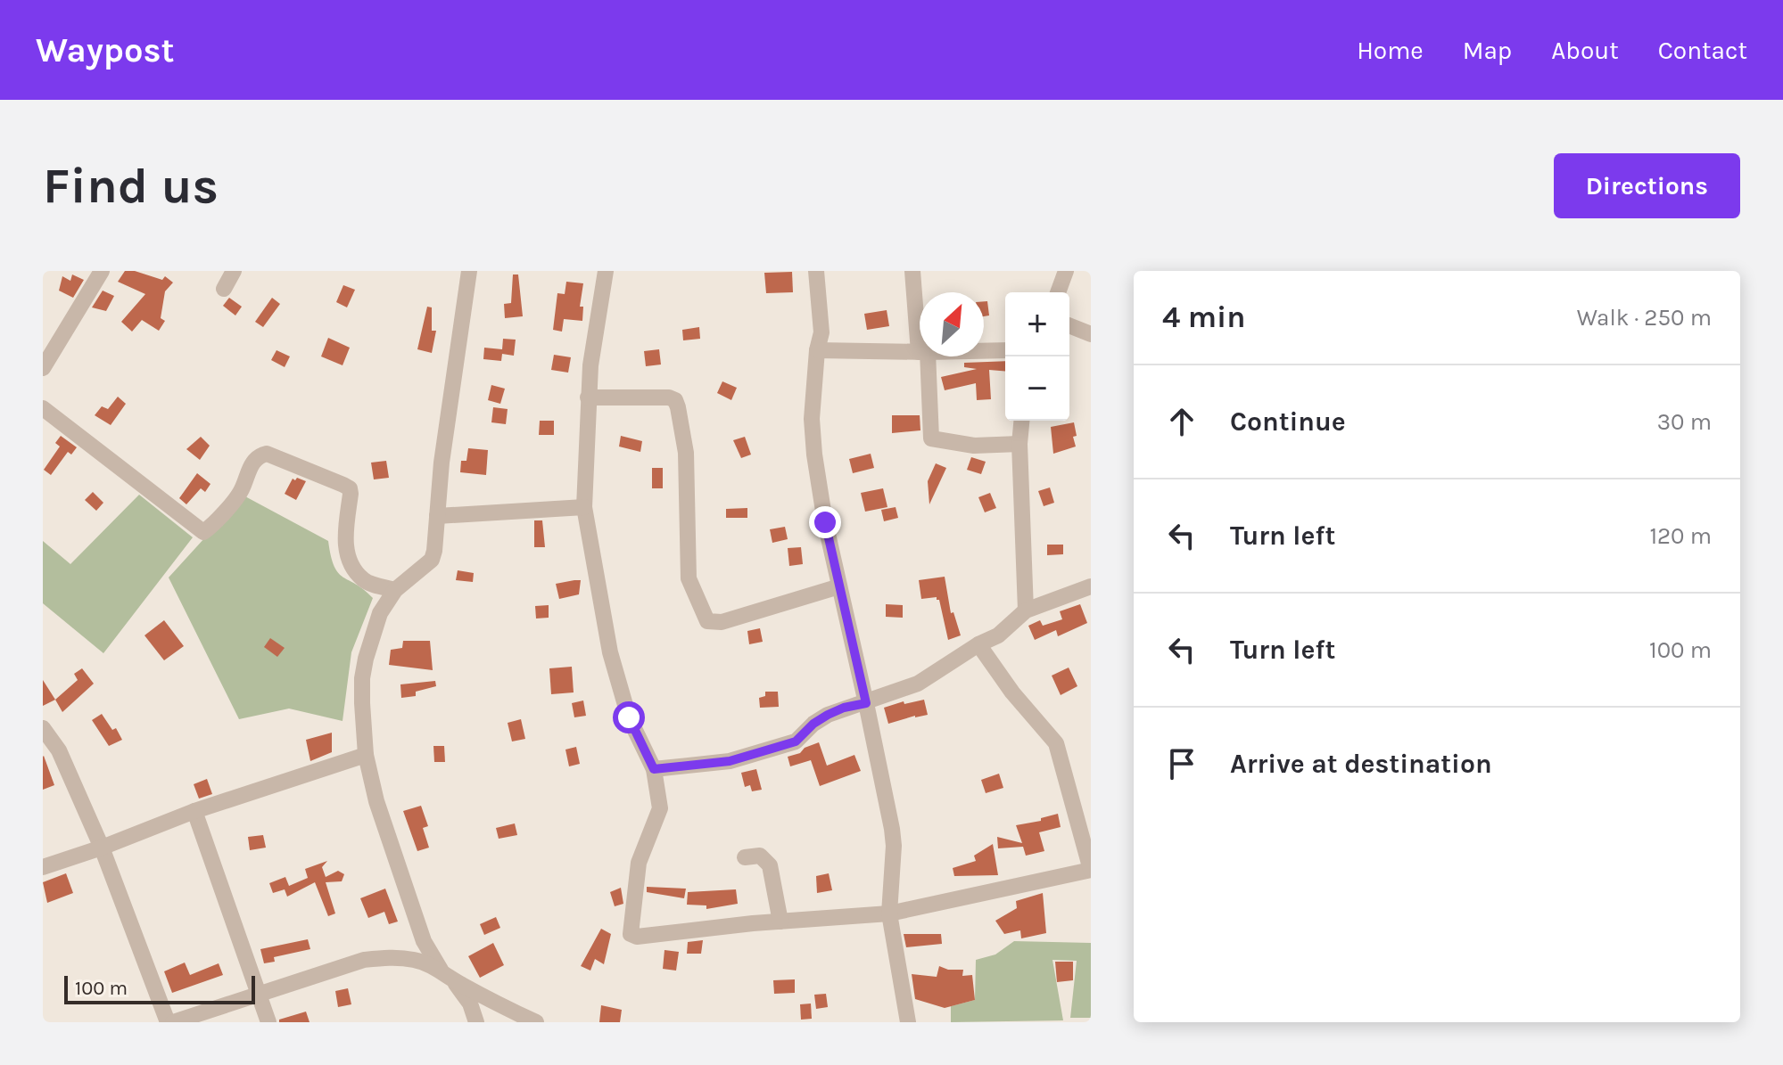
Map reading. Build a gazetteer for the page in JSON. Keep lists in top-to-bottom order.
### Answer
{
  "scale_bar": "100 m",
  "north": "top right",
  "page": {
    "header": "Waypost",
    "nav": [
      "Home",
      "Map",
      "About",
      "Contact"
    ],
    "buttons": "Directions",
    "title": "Find us",
    "heading": ["4 min", "Walk · 250 m"],
    "map_buttons": ["+", "−"],
    "list": [
      ["Continue", "30 m"],
      ["Turn left", "120 m"],
      ["Turn left", "100 m"],
      "Arrive at destination"
    ],
    "scale": "100 m"
  }
}
